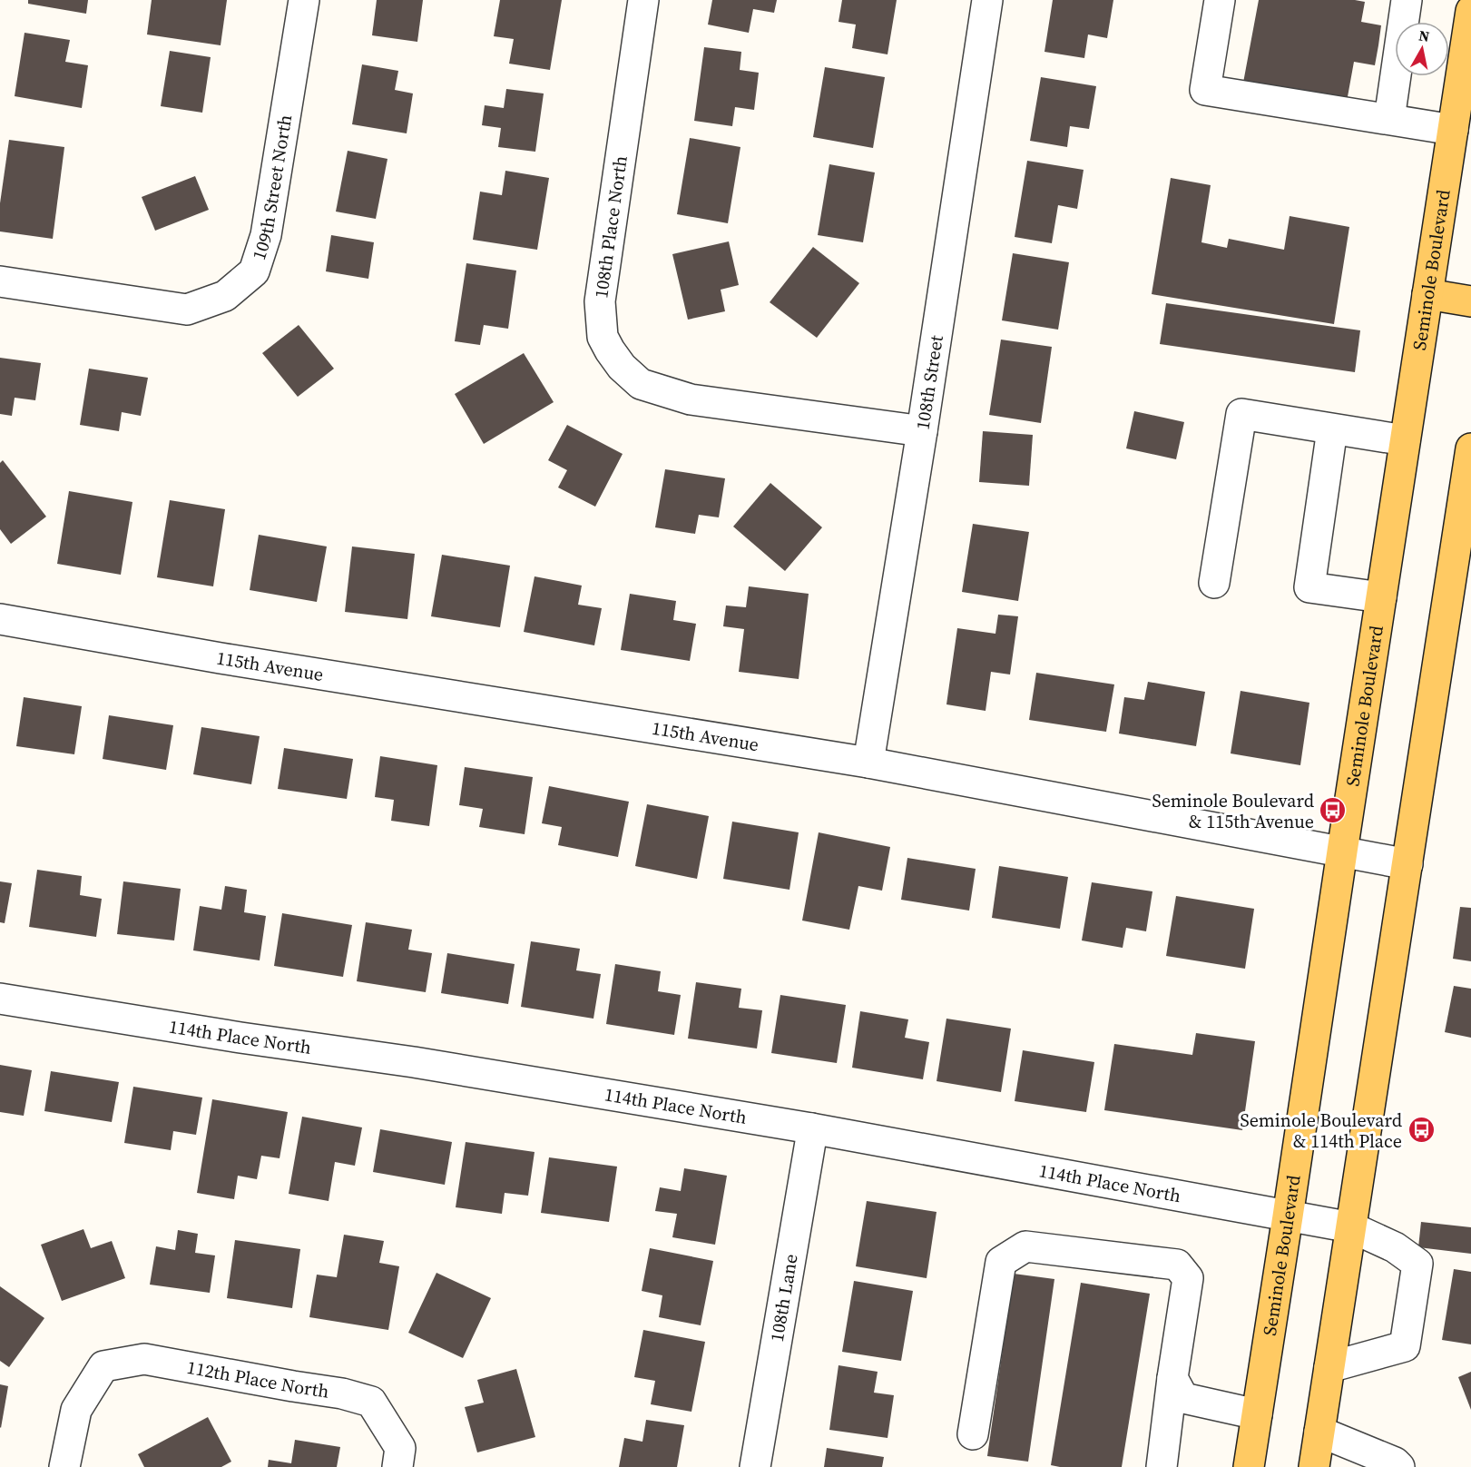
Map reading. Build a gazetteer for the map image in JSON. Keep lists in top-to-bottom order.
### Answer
{
  "streets": {
    "main road": ["Seminole Boulevard"],
    "street": [
      "109th Street North",
      "108th Place North",
      "108th Street",
      "115th Avenue",
      "114th Place North",
      "108th Lane",
      "112th Place North"
    ]
  },
  "crossings": [
    ["108th Place North", "108th Street"],
    ["Seminole Boulevard", "115th Avenue"],
    ["Seminole Boulevard", "114th Place North"],
    ["108th Street", "115th Avenue"],
    ["114th Place North", "108th Lane"]
  ],
  "places": {
    "bus stop": ["Seminole Boulevard & 115th Avenue", "Seminole Boulevard & 114th Place"]
  },
  "north": "top"
}
